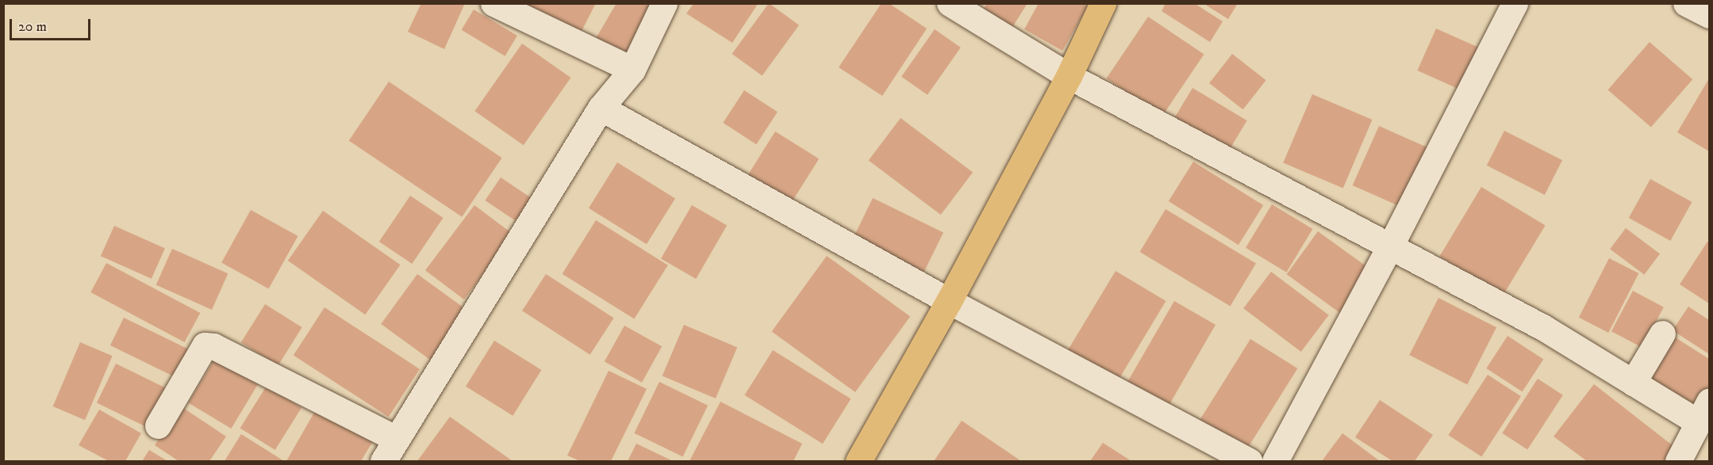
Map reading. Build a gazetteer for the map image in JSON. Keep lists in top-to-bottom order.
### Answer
{
  "scale_bar": "20 m"
}
